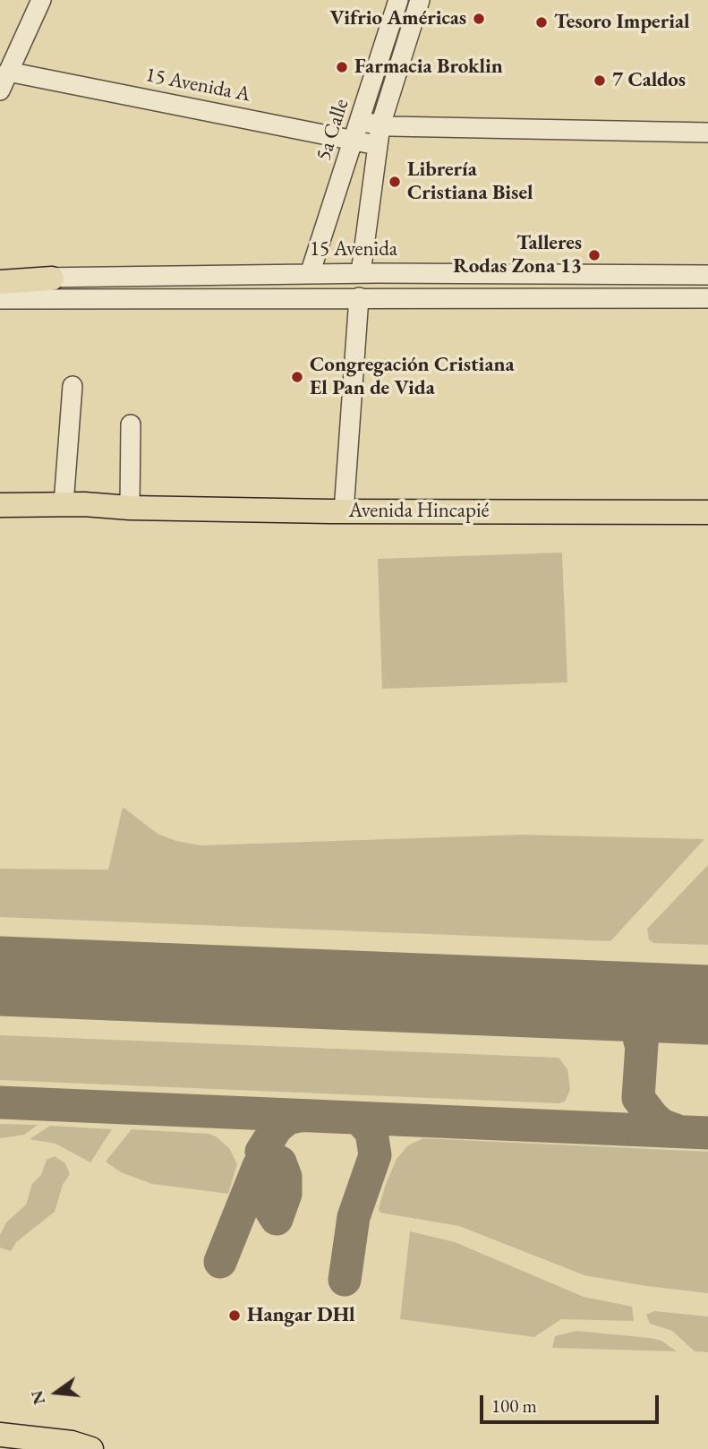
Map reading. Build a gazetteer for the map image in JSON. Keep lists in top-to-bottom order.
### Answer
{
  "streets": {
    "main road": ["Avenida Hincapié"],
    "street": ["15 Avenida A", "5a Calle", "15 Avenida"]
  },
  "crossings": [
    ["15 Avenida A", "5a Calle"],
    ["5a Calle", "15 Avenida"]
  ],
  "places": [
    "Vifrio Américas",
    "Tesoro Imperial",
    "Farmacia Broklin",
    "7 Caldos",
    "Librería Cristiana Bisel",
    "Talleres Rodas Zona 13",
    "Congregación Cristiana El Pan de Vida",
    "Hangar DHl"
  ],
  "scale_bar": "100 m",
  "north": "left"
}
